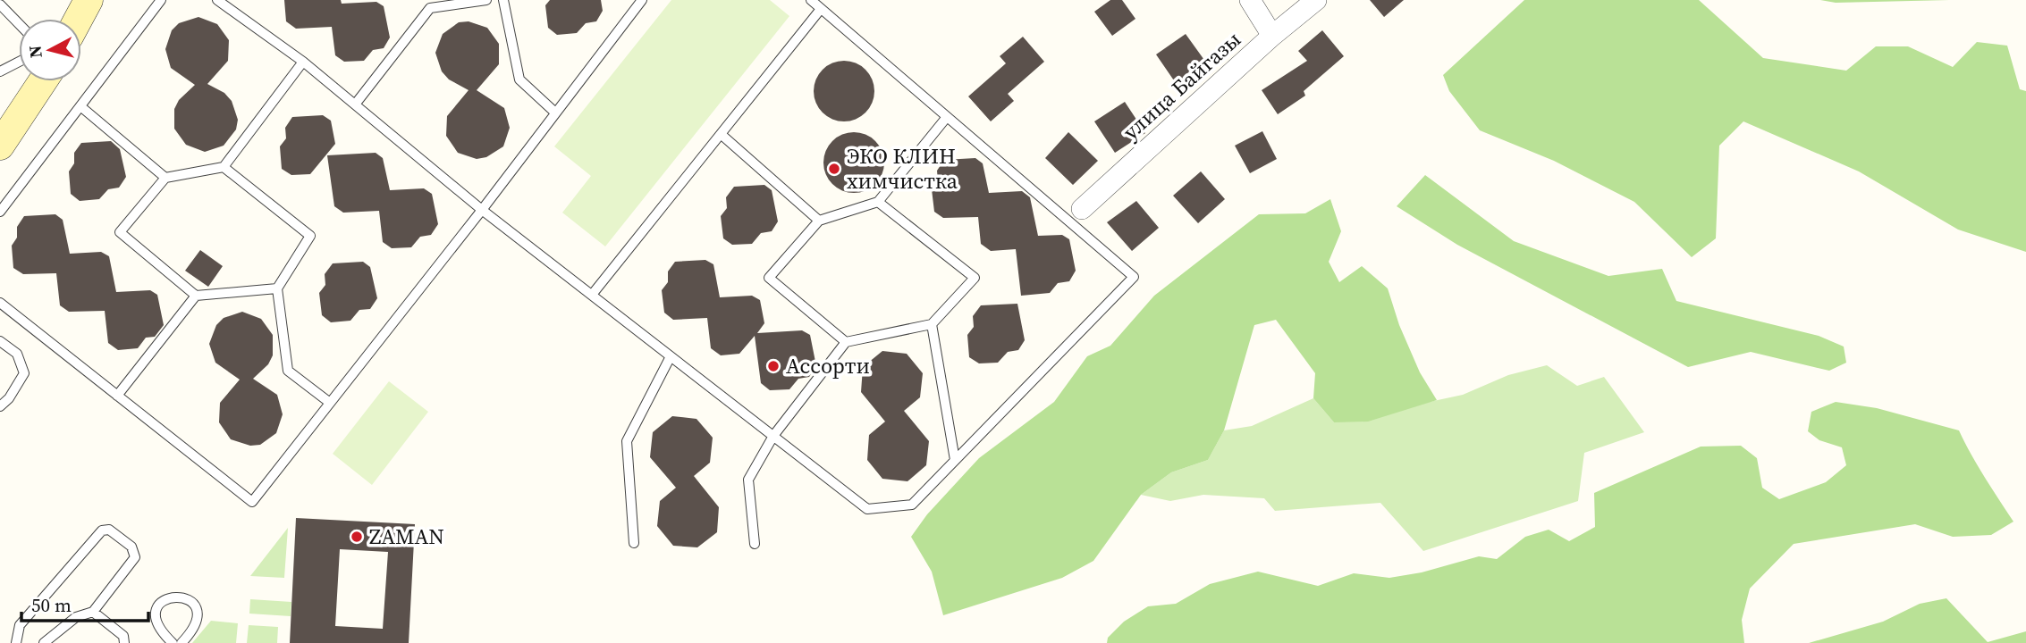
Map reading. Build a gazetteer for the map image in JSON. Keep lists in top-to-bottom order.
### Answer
{
  "streets": {
    "street": ["улица Байгазы"]
  },
  "places": ["ЭКО КЛИН химчистка", "Ассорти", "ZAMAN"],
  "scale_bar": "50 m",
  "north": "left"
}
